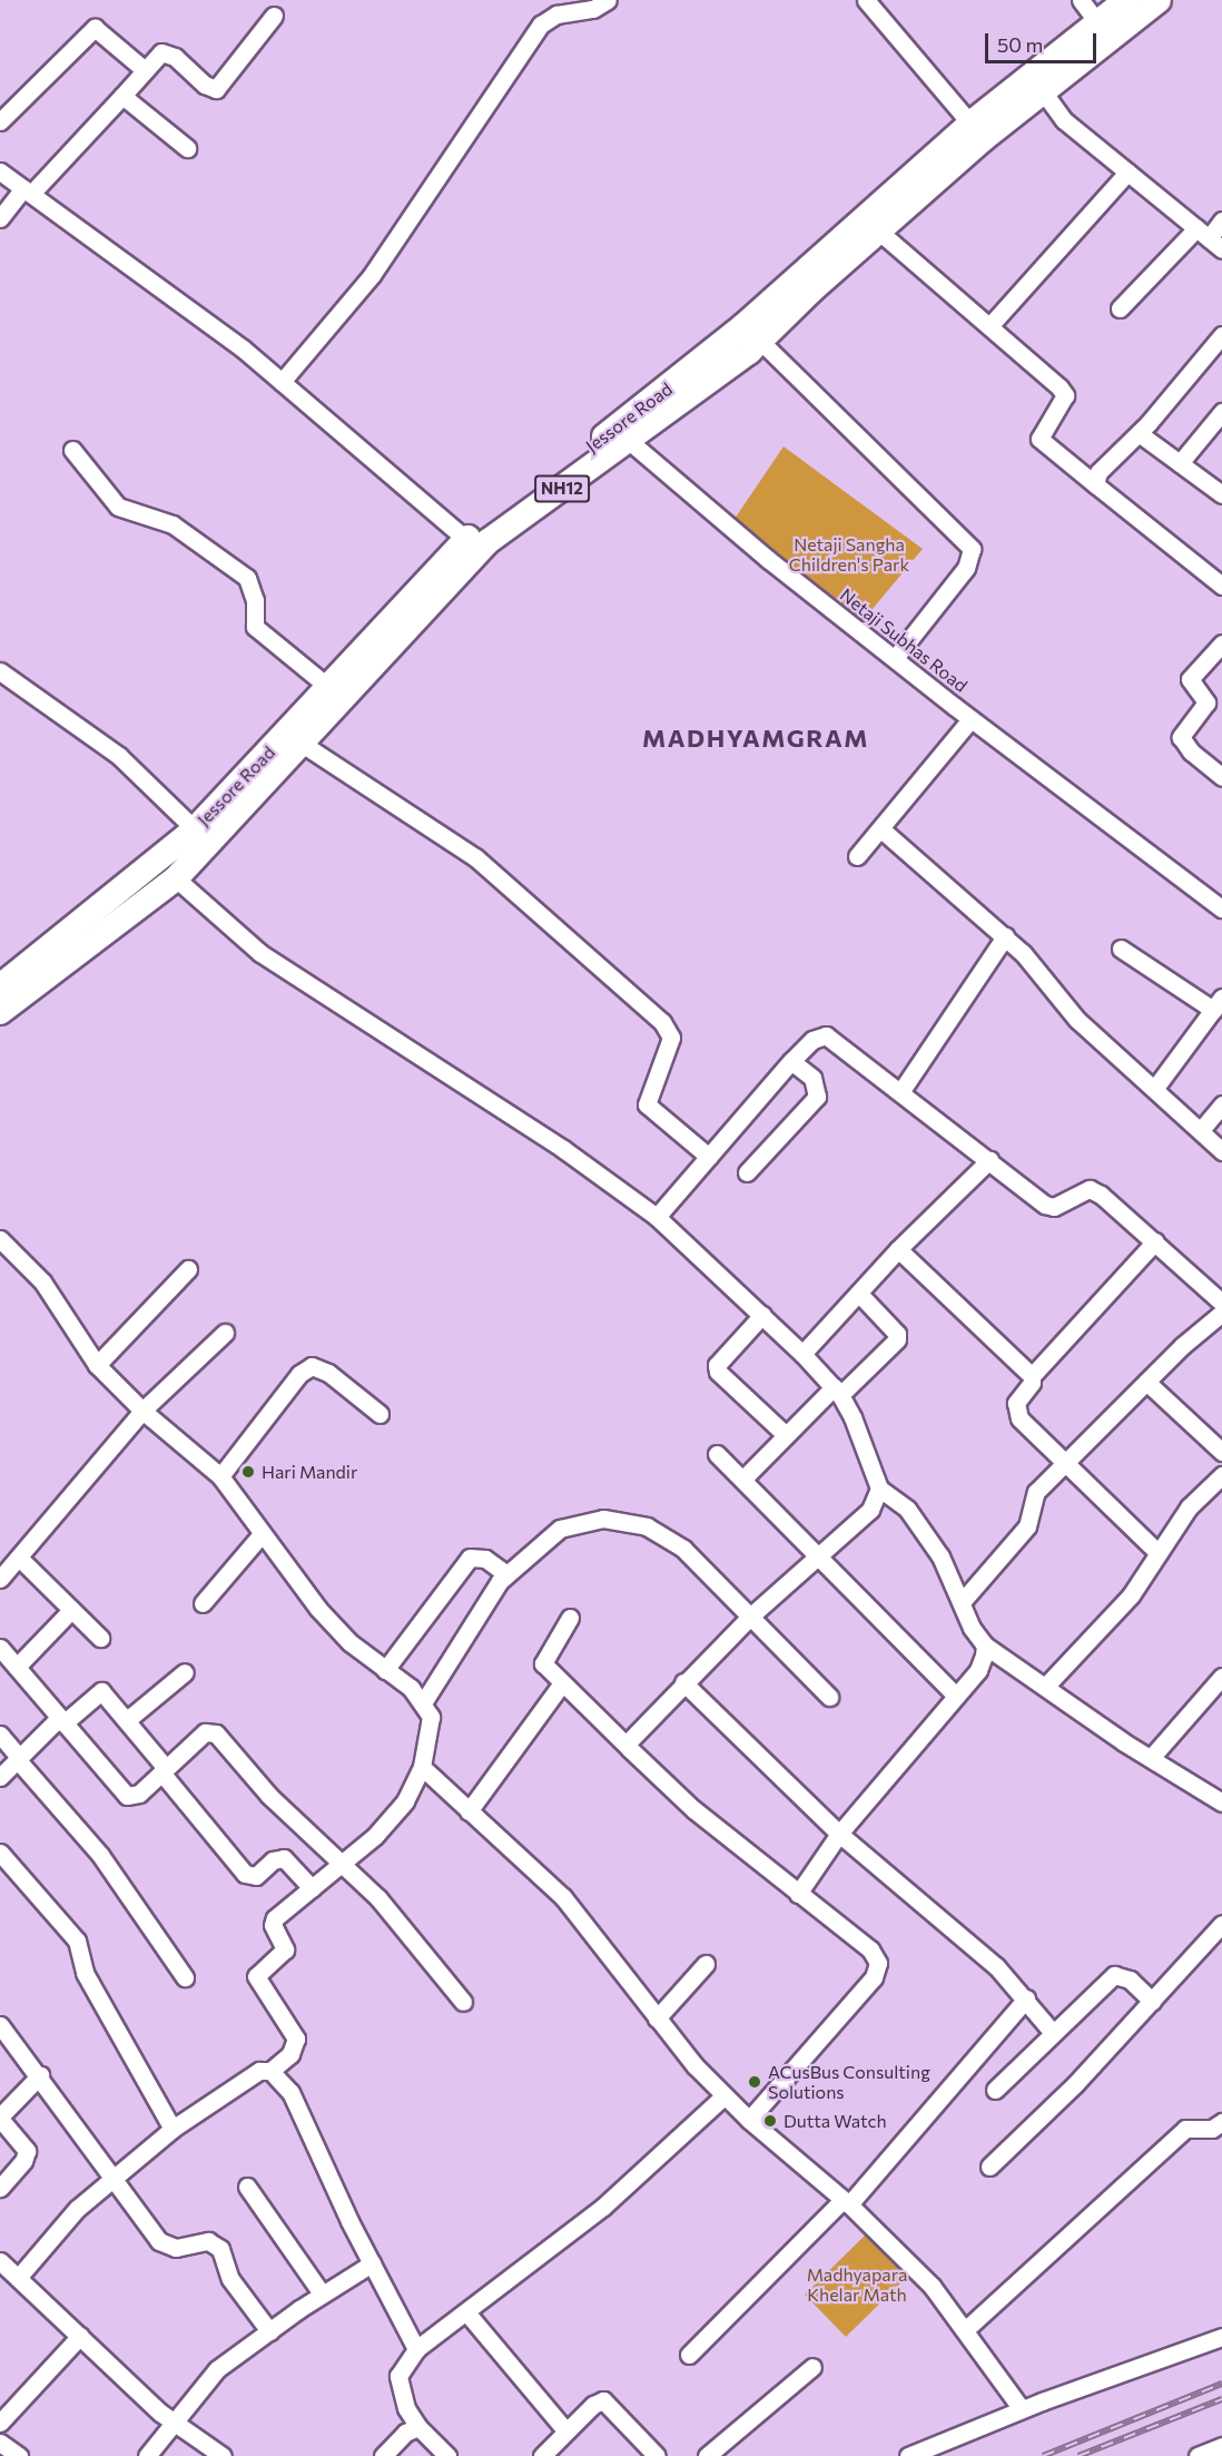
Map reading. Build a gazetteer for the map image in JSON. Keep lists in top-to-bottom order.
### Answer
{
  "streets": {
    "highway": ["Jessore Road", "NH12"],
    "street": ["Netaji Subhas Road"]
  },
  "crossings": [
    ["Jessore Road", "NH12"],
    ["NH12", "Netaji Subhas Road"]
  ],
  "districts": ["MADHYAMGRAM"],
  "parks": ["Netaji Sangha Children's Park", "Madhyapara Khelar Math"],
  "places": ["Hari Mandir", "ACusBus Consulting Solutions", "Dutta Watch"],
  "scale_bar": "50 m"
}
